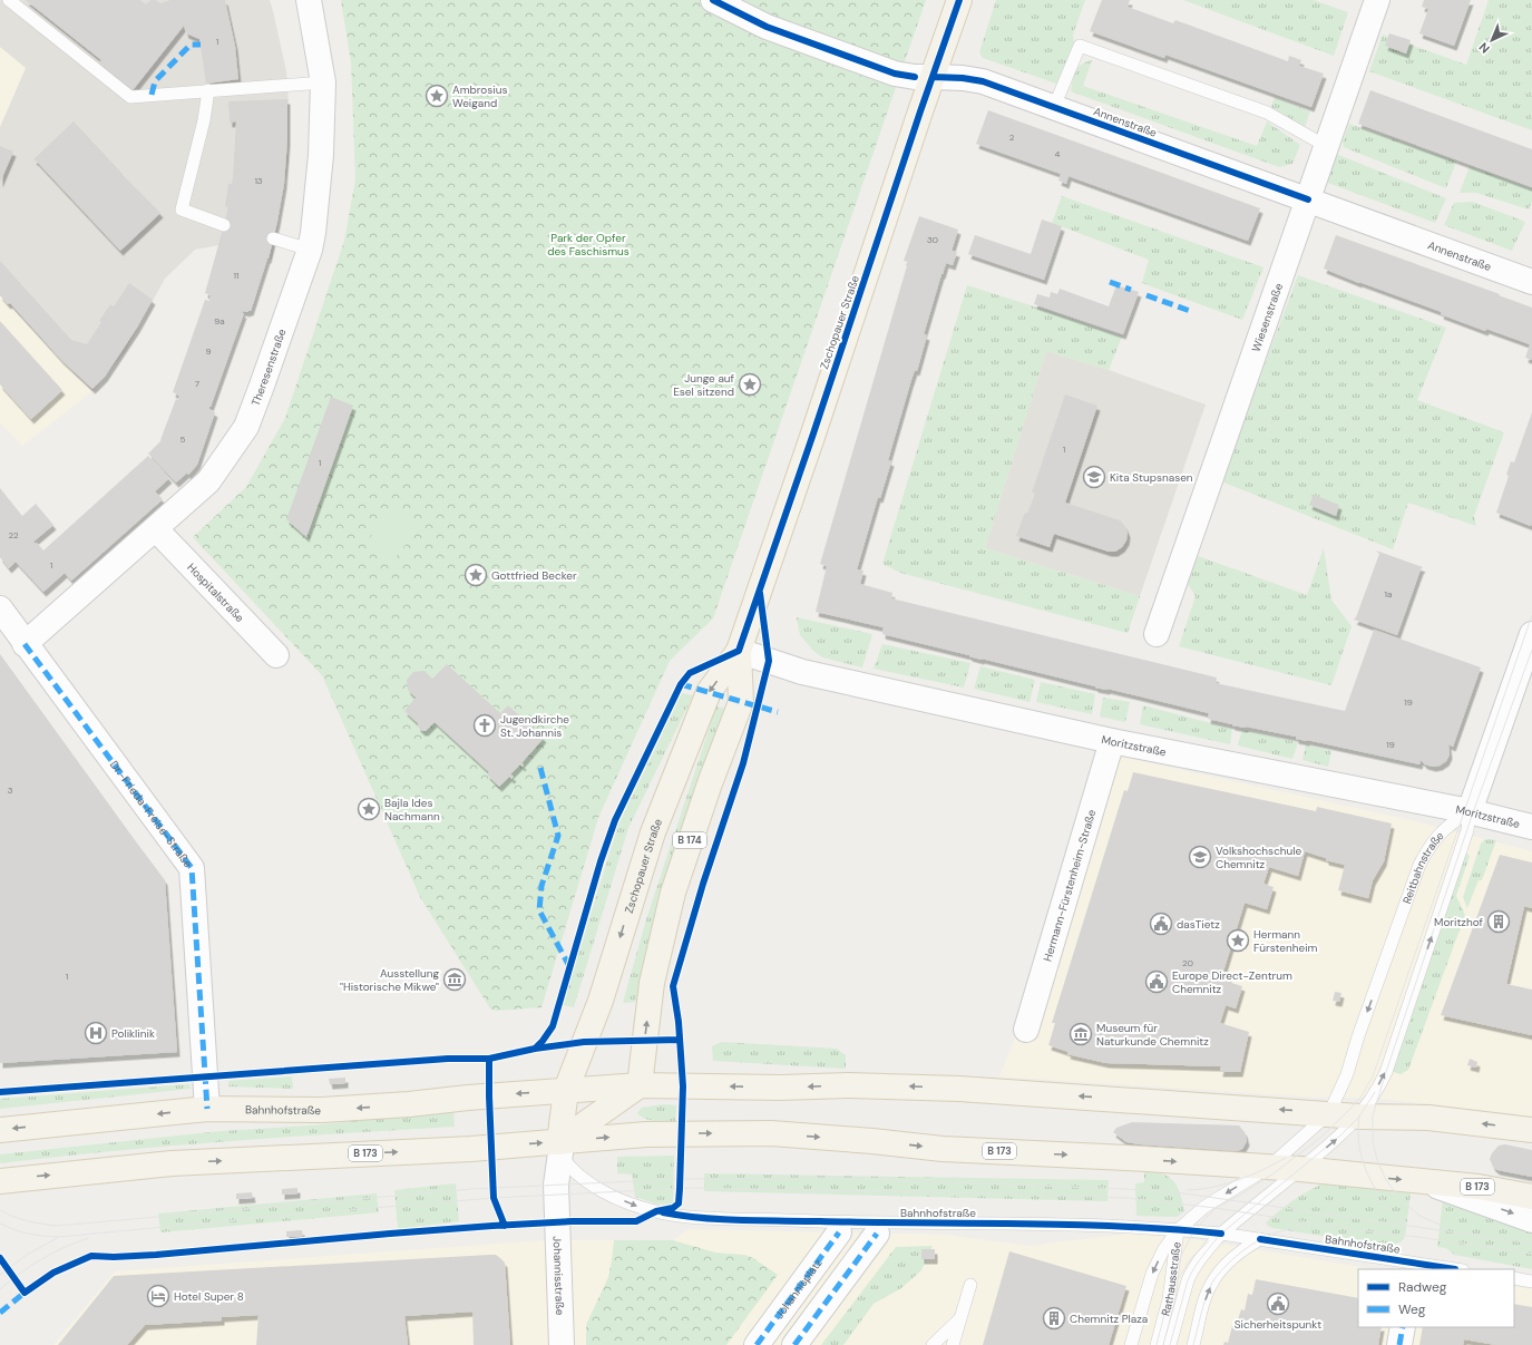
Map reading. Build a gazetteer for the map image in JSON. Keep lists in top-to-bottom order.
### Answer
{
  "streets": {
    "main road": [
      "Zschopauer Straße",
      "B 174",
      "Bahnhofstraße",
      "B 173"
    ],
    "street": [
      "Annenstraße",
      "Wiesenstraße",
      "Theresenstraße",
      "Hospitalstraße",
      "Moritzstraße",
      "Dr.-Frieda-Freise-Straße",
      "Hermann-Fürstenheim-Straße",
      "Johannisstraße",
      "Johannisplatz"
    ],
    "lane": ["Reitbahnstraße", "Rathausstraße"]
  },
  "crossings": [
    ["Annenstraße", "Wiesenstraße"],
    ["Annenstraße", "Zschopauer Straße"],
    ["Zschopauer Straße", "Moritzstraße"],
    ["Zschopauer Straße", "Bahnhofstraße"],
    ["Zschopauer Straße", "B 173"],
    ["Zschopauer Straße", "Johannisstraße"],
    ["Theresenstraße", "Hospitalstraße"],
    ["Theresenstraße", "Dr.-Frieda-Freise-Straße"],
    ["Moritzstraße", "Reitbahnstraße"],
    ["Moritzstraße", "Hermann-Fürstenheim-Straße"],
    ["Moritzstraße", "Rathausstraße"],
    ["Dr.-Frieda-Freise-Straße", "Bahnhofstraße"],
    ["Reitbahnstraße", "Bahnhofstraße"],
    ["Reitbahnstraße", "Rathausstraße"],
    ["Bahnhofstraße", "B 173"],
    ["Bahnhofstraße", "Johannisstraße"],
    ["Bahnhofstraße", "Rathausstraße"],
    ["B 173", "Johannisstraße"],
    ["B 173", "Rathausstraße"]
  ],
  "one_way": ["Reitbahnstraße"],
  "parks": ["Park der Opfer des Faschismus"],
  "places": {
    "place": [
      "Ambrosius Weigand",
      "Junge auf Esel sitzend",
      "Gottfried Becker",
      "Bajla Ides Nachmann",
      "Hermann Fürstenheim"
    ],
    "school or university": ["Kita Stupsnasen", "Volkshochschule Chemnitz"],
    "church": ["Jugendkirche St. Johannis"],
    "building": ["Moritzhof", "Chemnitz Plaza"],
    "public building": ["dasTietz", "Europe Direct-Zentrum Chemnitz", "Sicherheitspunkt"],
    "museum": ["Ausstellung \"Historische Mikwe\"", "Museum für Naturkunde Chemnitz"],
    "hospital": ["Poliklinik"],
    "hotel": ["Hotel Super 8"]
  },
  "house_numbers": [
    "1",
    "2",
    "4",
    "13",
    "30",
    "11",
    "9a",
    "9",
    "7",
    "5",
    "1",
    "1",
    "22",
    "1",
    "1a",
    "19",
    "19",
    "3",
    "20",
    "1"
  ],
  "legend": ["Radweg", "Weg"],
  "north": "bottom left"
}
